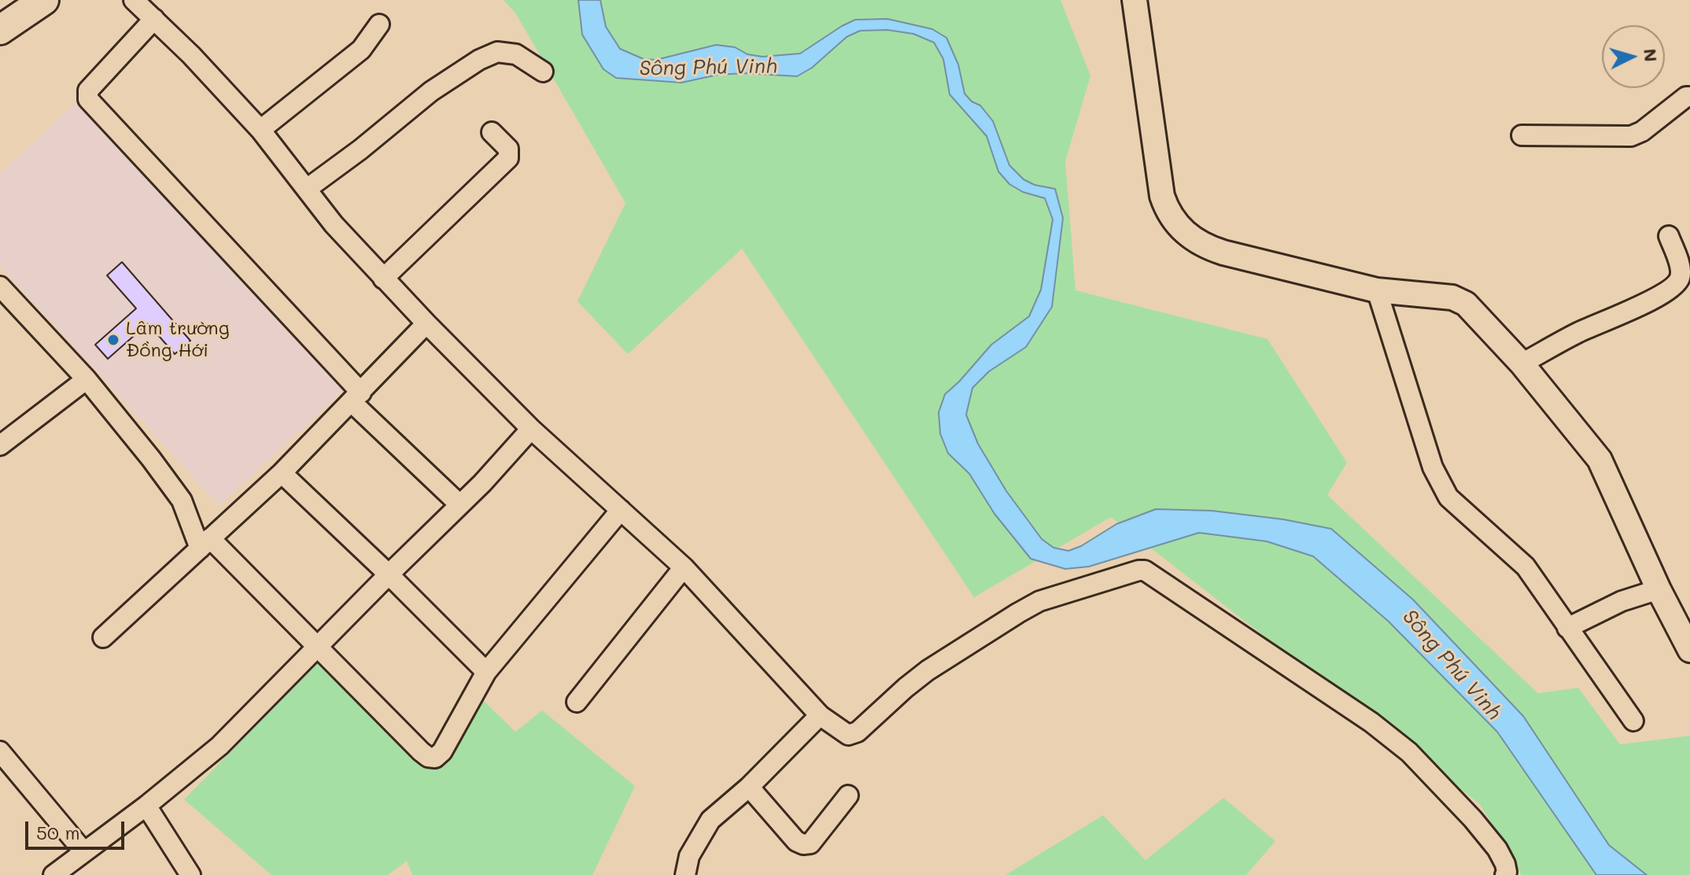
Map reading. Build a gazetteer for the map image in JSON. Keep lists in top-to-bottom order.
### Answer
{
  "water": ["Sông Phú Vinh"],
  "places": ["Lâm trường Đồng Hới"],
  "scale_bar": "50 m",
  "north": "right"
}
